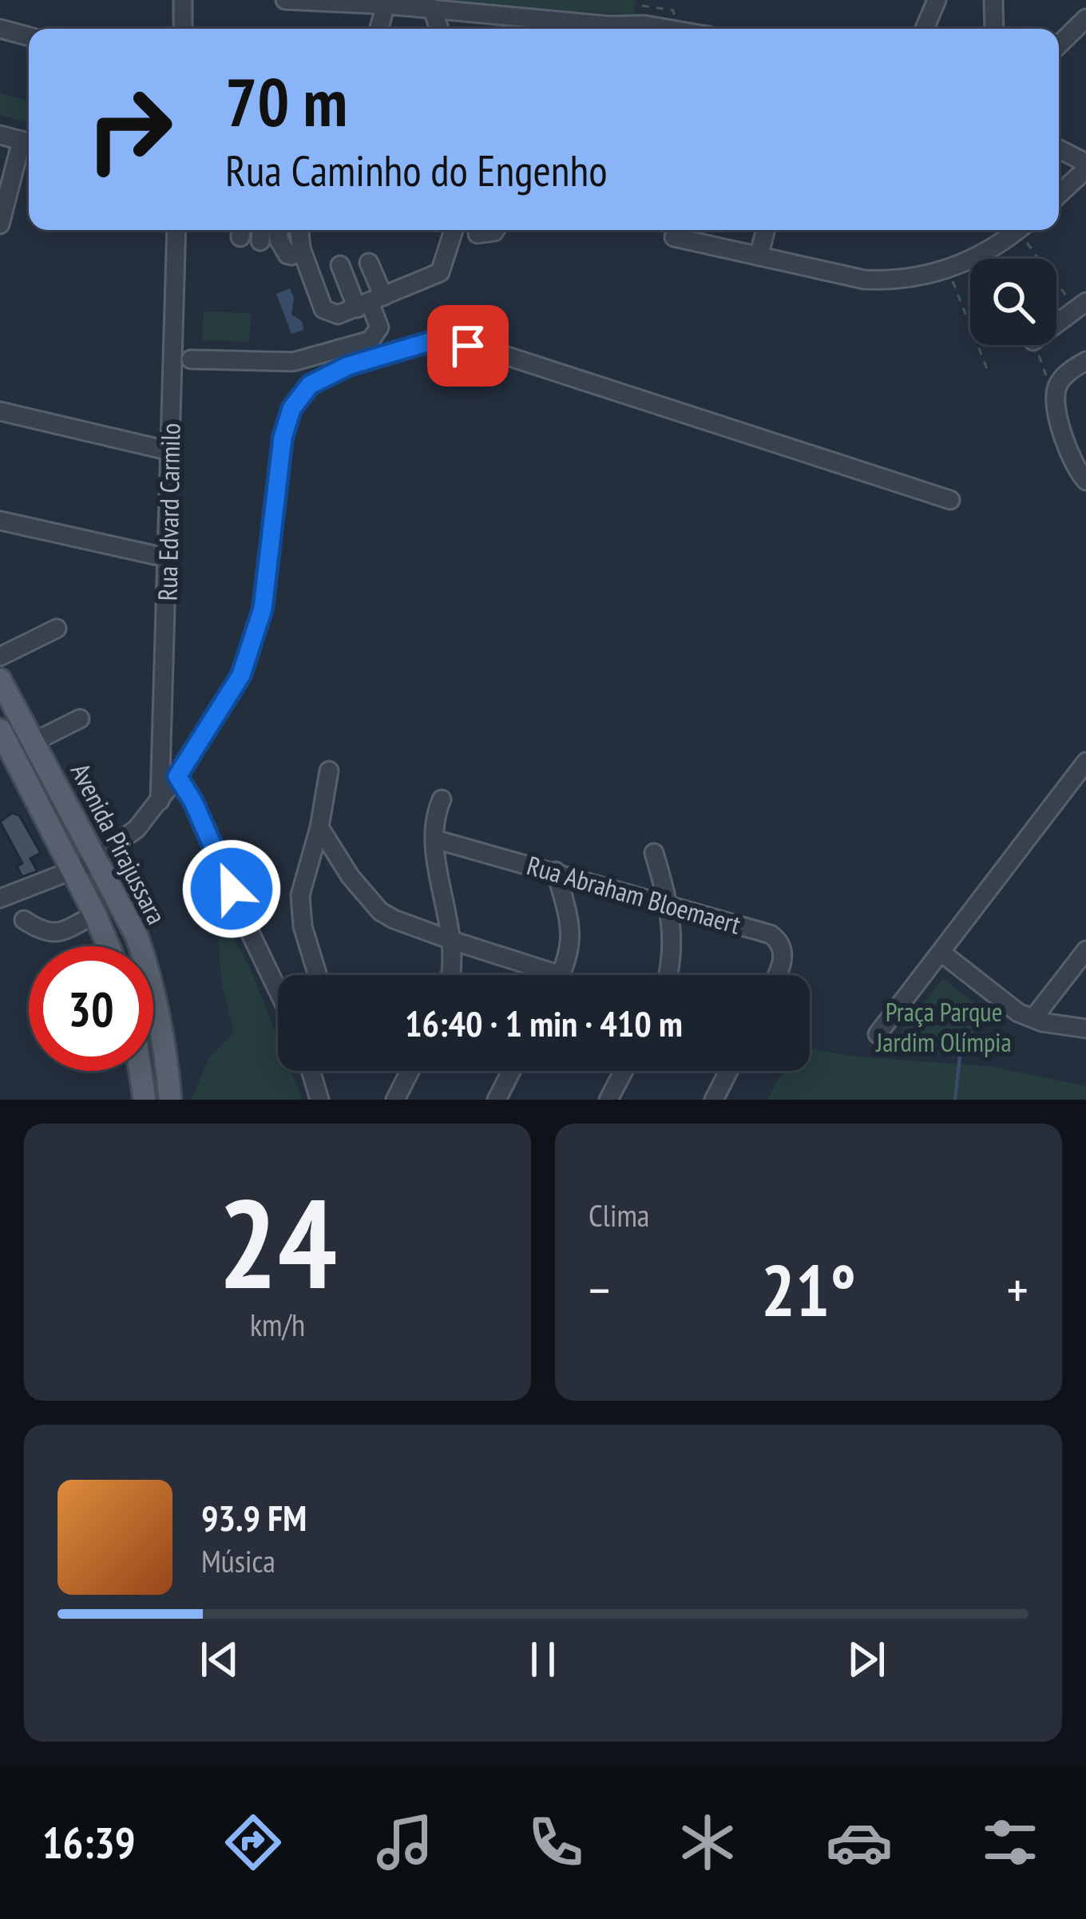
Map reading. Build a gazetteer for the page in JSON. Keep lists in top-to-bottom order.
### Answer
{
  "streets": {
    "main road": ["Avenida Pirajussara"],
    "street": ["Rua Edvard Carmilo", "Rua Abraham Bloemaert"]
  },
  "parks": ["Praça Parque Jardim Olímpia"],
  "page": {
    "turn": ["70 m", "Rua Caminho do Engenho"],
    "limit": "30",
    "trip": "16:40 · 1 min · 410 m",
    "tile": [
      ["24", "km/h"],
      "Clima"
    ],
    "heat": ["−", "21°", "+"],
    "song": ["93.9 FM", "Música"],
    "tabs": "16:39"
  }
}
